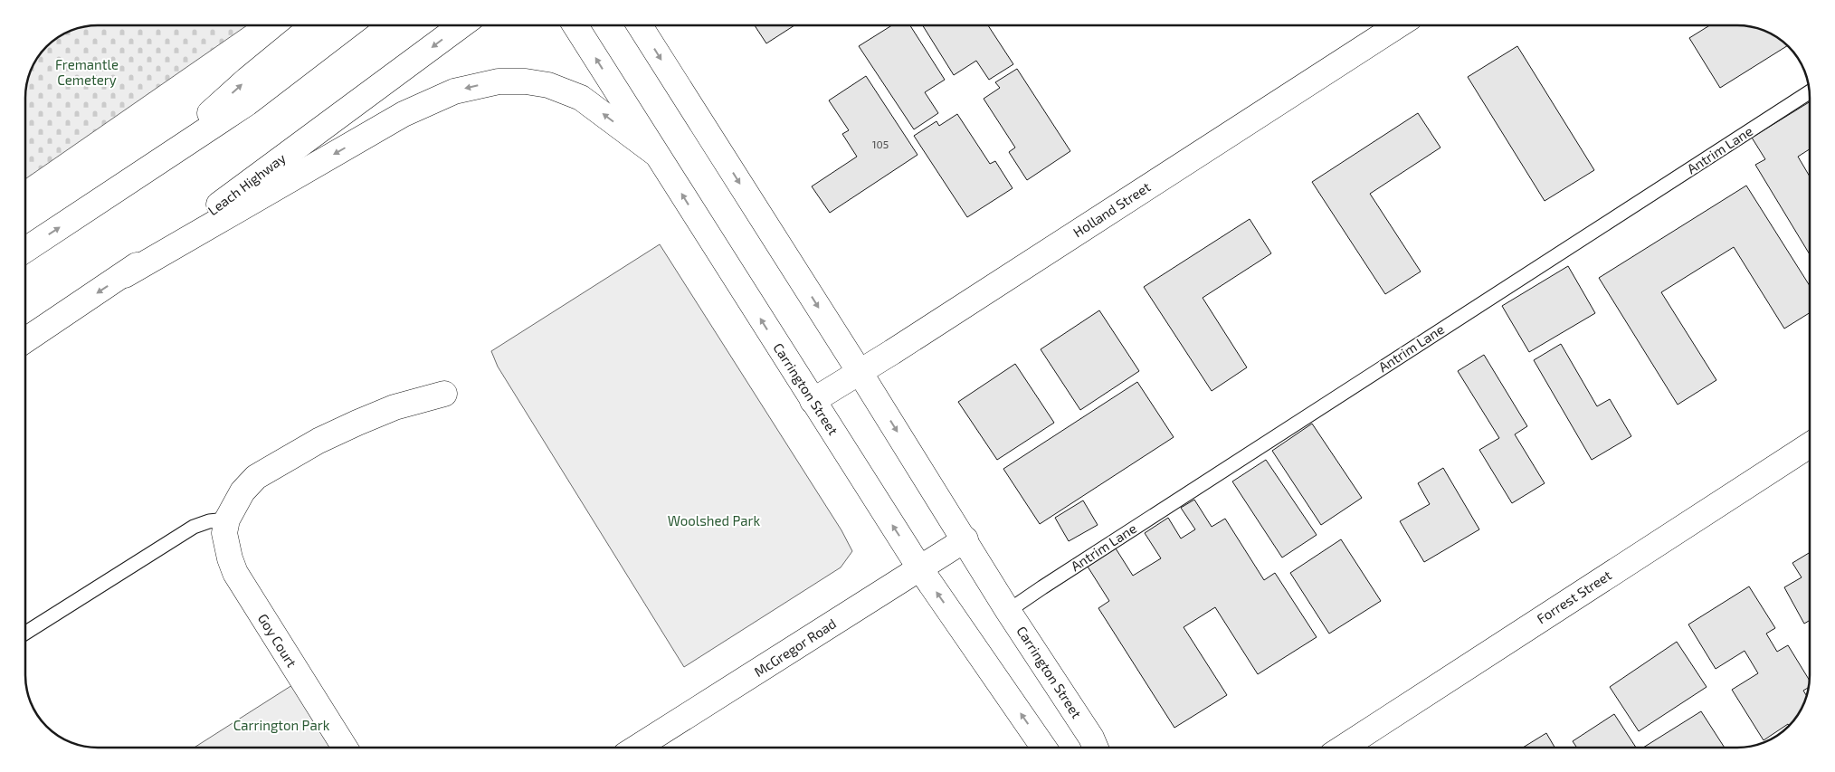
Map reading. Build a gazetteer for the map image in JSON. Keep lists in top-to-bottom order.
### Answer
{
  "streets": {
    "main road": [
      "Leach Highway",
      "Holland Street",
      "Carrington Street",
      "Forrest Street",
      "Goy Court",
      "McGregor Road"
    ],
    "lane": ["Antrim Lane"]
  },
  "crossings": [
    ["Antrim Lane", "Carrington Street"],
    ["Holland Street", "Carrington Street"],
    ["Carrington Street", "McGregor Road"]
  ],
  "parks": ["Fremantle Cemetery", "Woolshed Park", "Carrington Park"],
  "house_numbers": ["105"]
}
